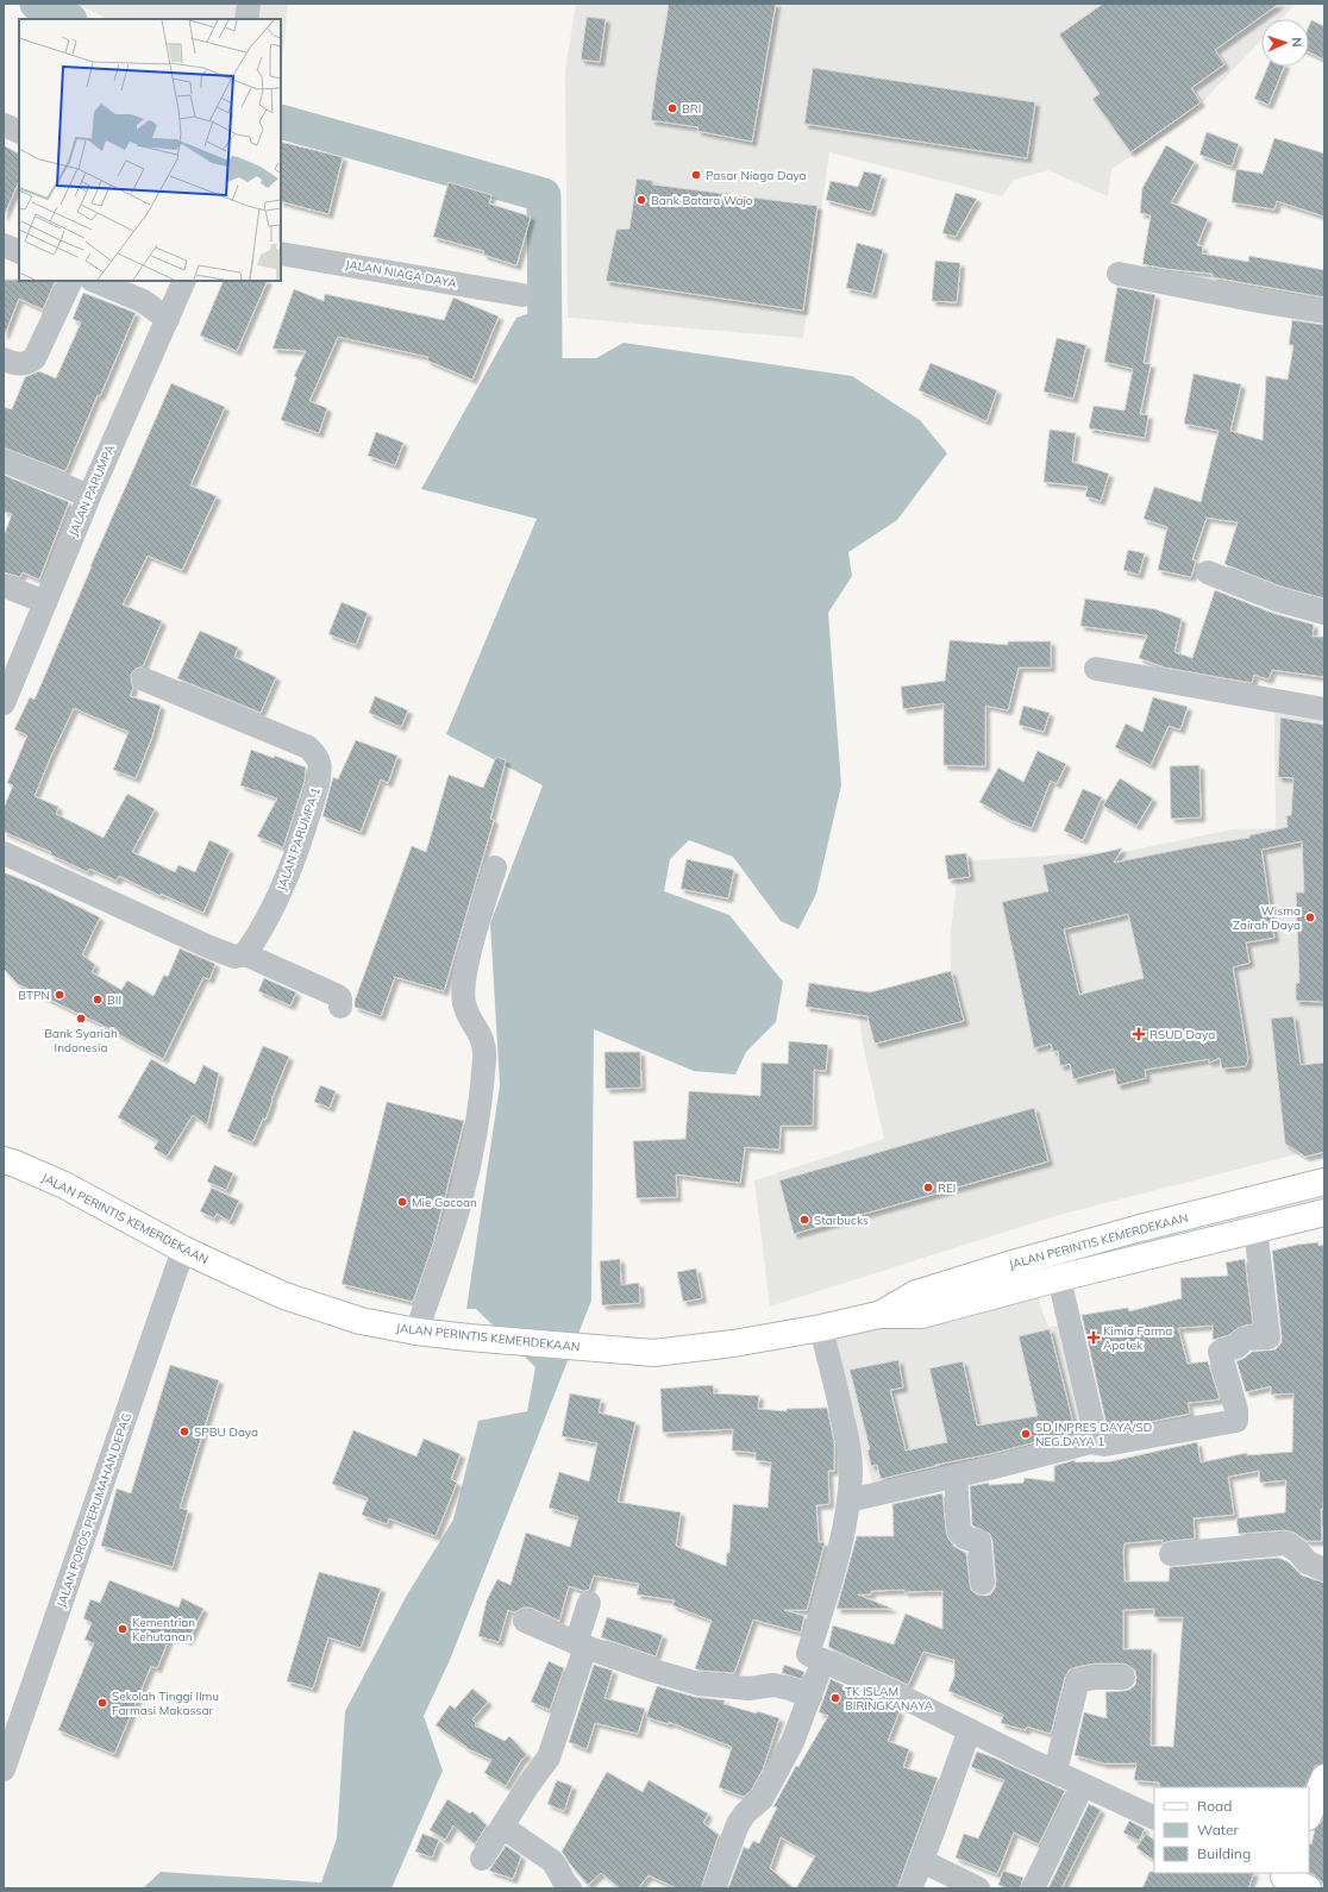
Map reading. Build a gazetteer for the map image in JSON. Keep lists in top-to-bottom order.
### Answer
{
  "streets": {
    "main road": ["JALAN PERINTIS KEMERDEKAAN"],
    "street": [
      "JALAN NIAGA DAYA",
      "JALAN PARUMPA",
      "JALAN PARUMPA 1",
      "JALAN POROS PERUMAHAN DEPAG"
    ]
  },
  "crossings": [
    ["JALAN PERINTIS KEMERDEKAAN", "JALAN POROS PERUMAHAN DEPAG"]
  ],
  "places": {
    "other": [
      "BRI",
      "Pasar Niaga Daya",
      "Bank Batara Wajo",
      "Wisma Zairah Daya",
      "BTPN",
      "BII",
      "Bank Syariah Indonesia",
      "REI",
      "Mie Gacoan",
      "Starbucks",
      "SPBU Daya",
      "SD INPRES DAYA/SD NEG.DAYA 1",
      "Kementrian Kehutanan",
      "TK ISLAM BIRINGKANAYA",
      "Sekolah Tinggi Ilmu Farmasi Makassar"
    ],
    "health": ["RSUD Daya", "Kimia Farma Apotek"]
  },
  "legend": ["Road", "Water", "Building"],
  "north": "right"
}
